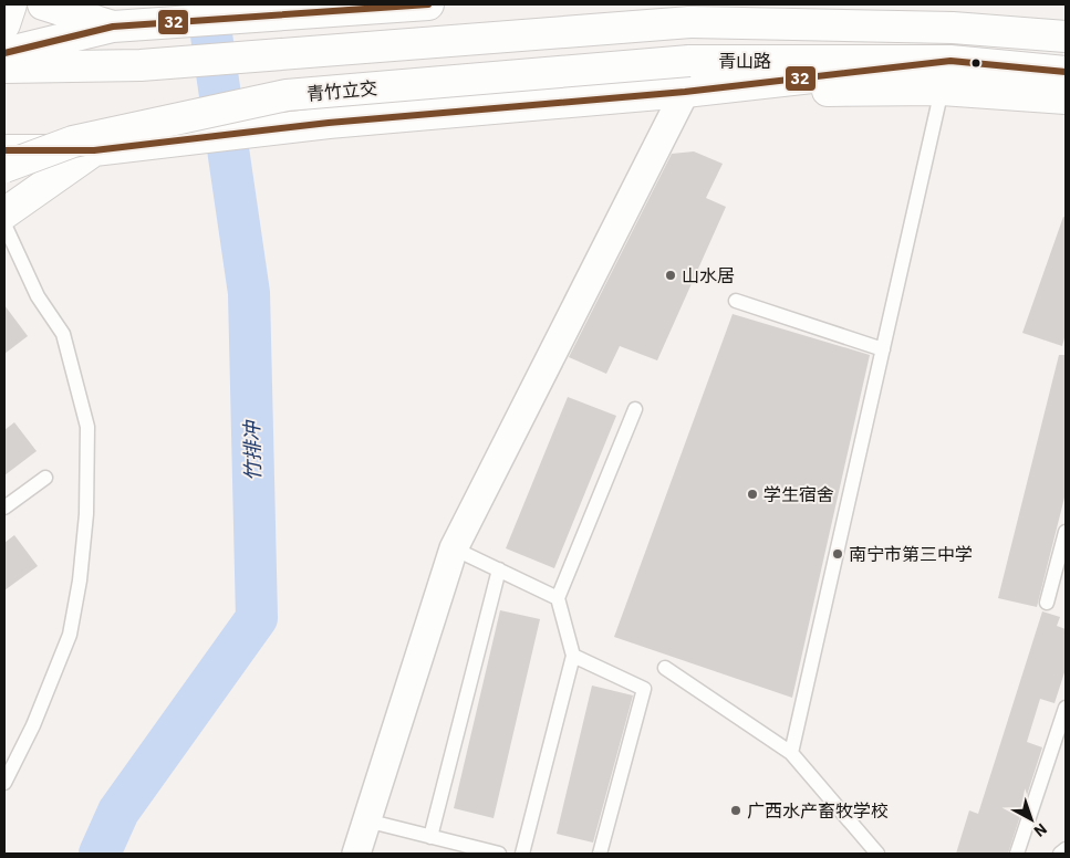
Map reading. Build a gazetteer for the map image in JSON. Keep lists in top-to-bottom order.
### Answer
{
  "streets": {
    "main road": ["青山路", "青竹立交"]
  },
  "crossings": [
    ["青山路", "青竹立交"]
  ],
  "water": ["竹排冲"],
  "places": [
    "山水居",
    "学生宿舍",
    "南宁市第三中学",
    "广西水产畜牧学校"
  ],
  "lines": ["transit line 32"],
  "north": "bottom right"
}
